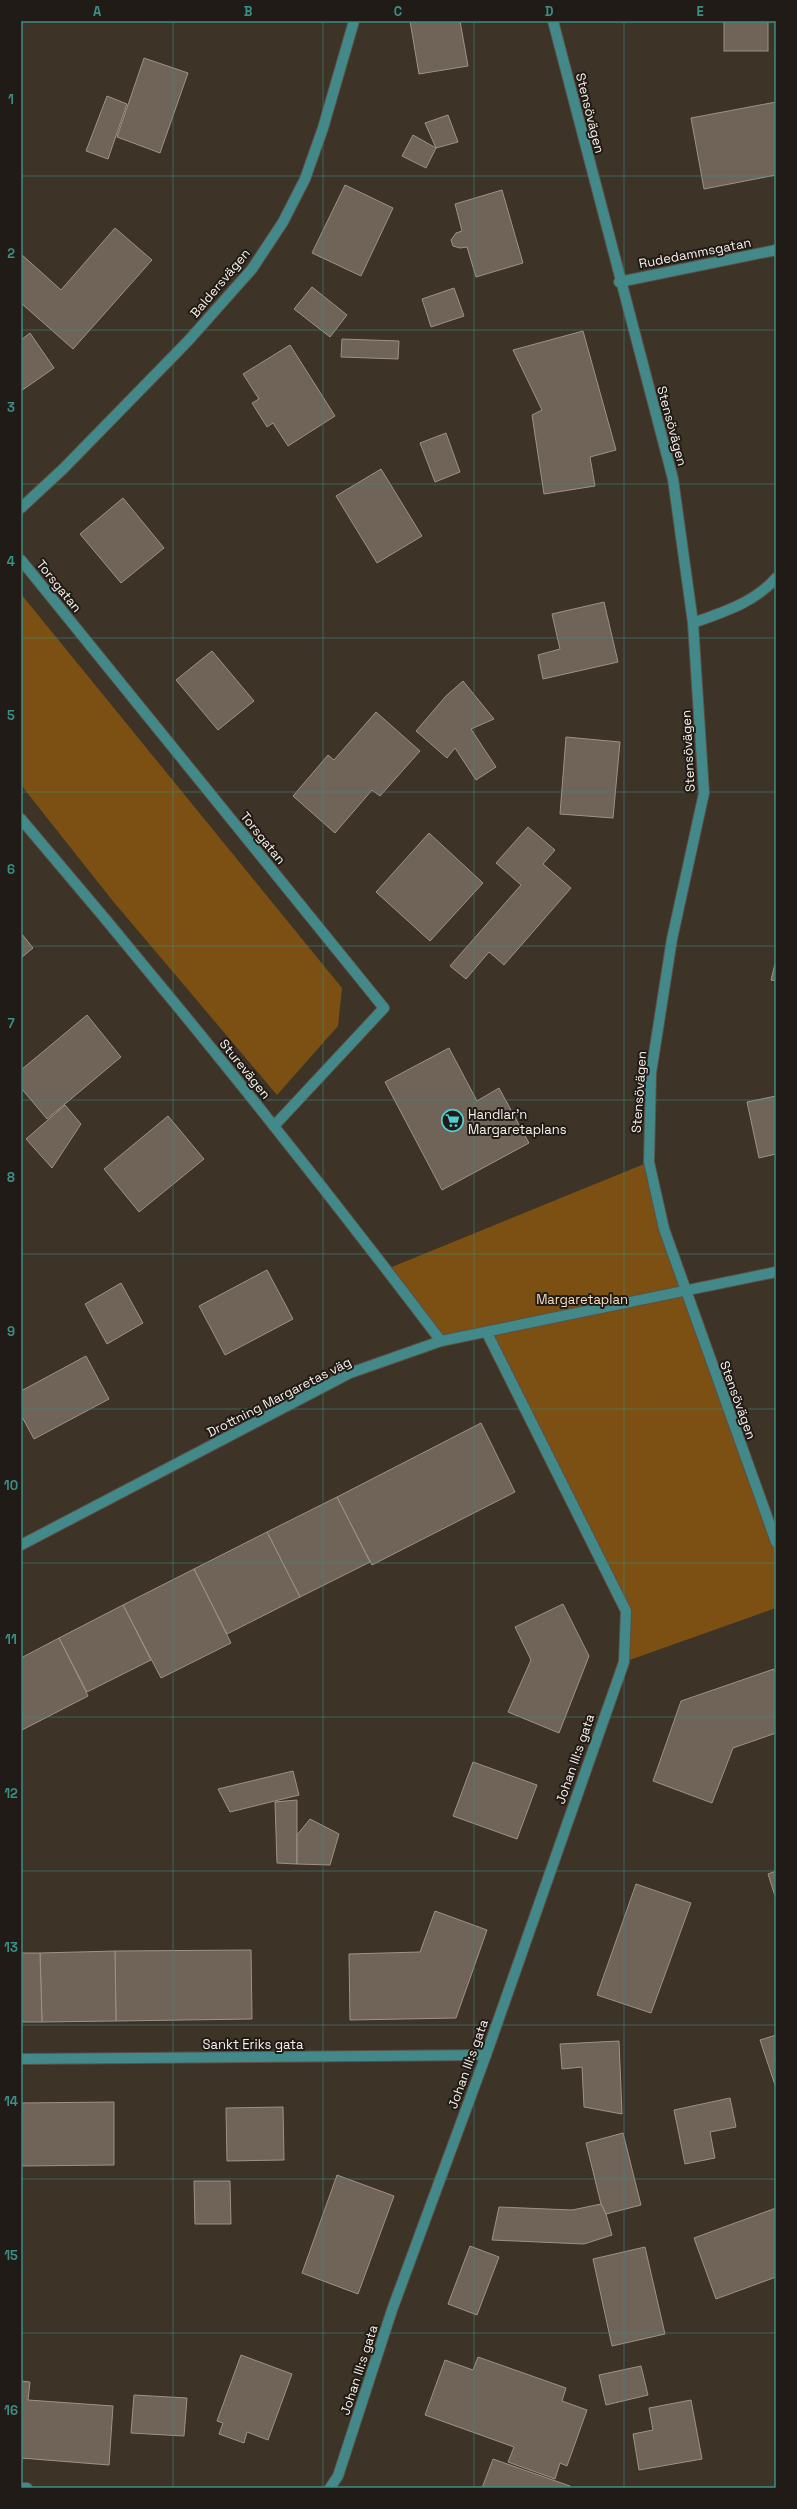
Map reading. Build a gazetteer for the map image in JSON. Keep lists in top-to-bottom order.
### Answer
{
  "streets": {
    "street": [
      "Stensövägen",
      "Rudedammsgatan",
      "Baldersvägen",
      "Torsgatan",
      "Sturevägen",
      "Drottning Margaretas väg",
      "Johan III:s gata",
      "Sankt Eriks gata"
    ]
  },
  "crossings": [
    ["Stensövägen", "Rudedammsgatan"],
    ["Stensövägen", "Drottning Margaretas väg"],
    ["Torsgatan", "Sturevägen"],
    ["Sturevägen", "Drottning Margaretas väg"],
    ["Drottning Margaretas väg", "Johan III:s gata"],
    ["Johan III:s gata", "Sankt Eriks gata"]
  ],
  "parks": ["Margaretaplan"],
  "places": {
    "supermarket": ["Handlar'n Margaretaplans"]
  },
  "grid": {
    "columns": [
      "A",
      "B",
      "C",
      "D",
      "E"
    ],
    "rows": [
      "1",
      "2",
      "3",
      "4",
      "5",
      "6",
      "7",
      "8",
      "9",
      "10",
      "11",
      "12",
      "13",
      "14",
      "15",
      "16"
    ]
  }
}
